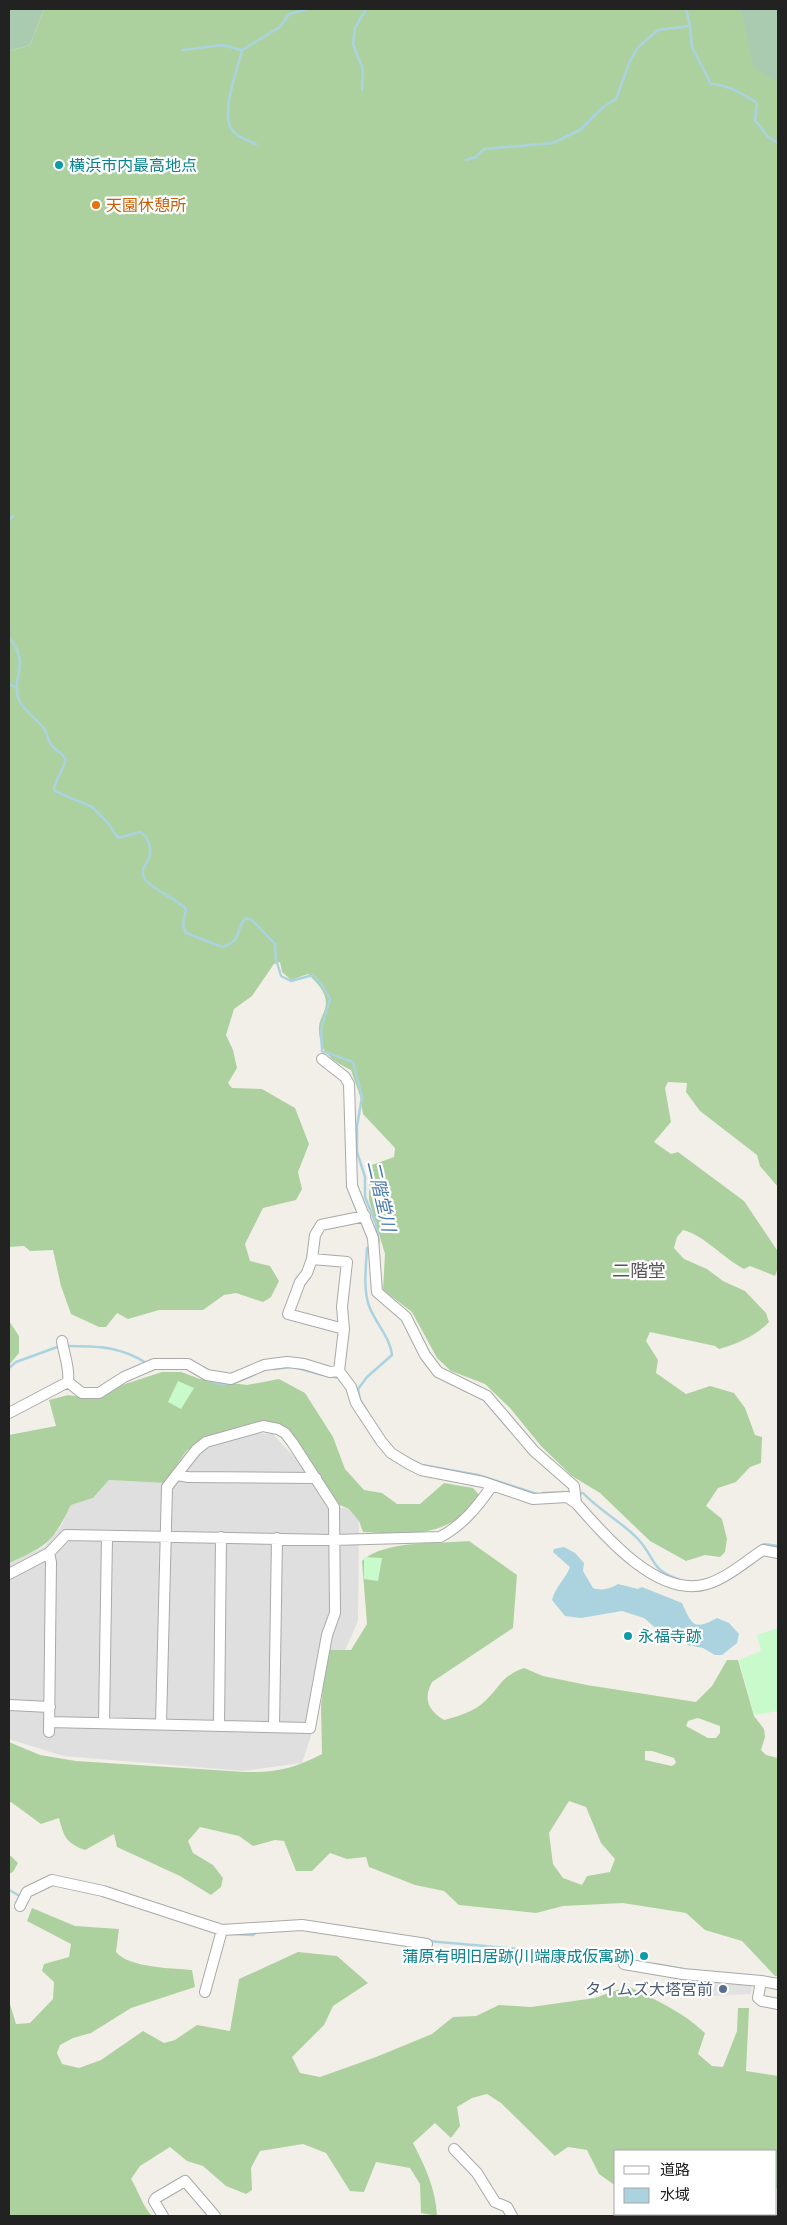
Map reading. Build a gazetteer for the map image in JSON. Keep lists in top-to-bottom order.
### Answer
{
  "districts": ["二階堂"],
  "water": ["二階堂川"],
  "places": [
    "横浜市内最高地点",
    "天園休憩所",
    "永福寺跡",
    "蒲原有明旧居跡(川端康成仮寓跡)",
    "タイムズ大塔宮前"
  ],
  "legend": ["道路", "水域"]
}
